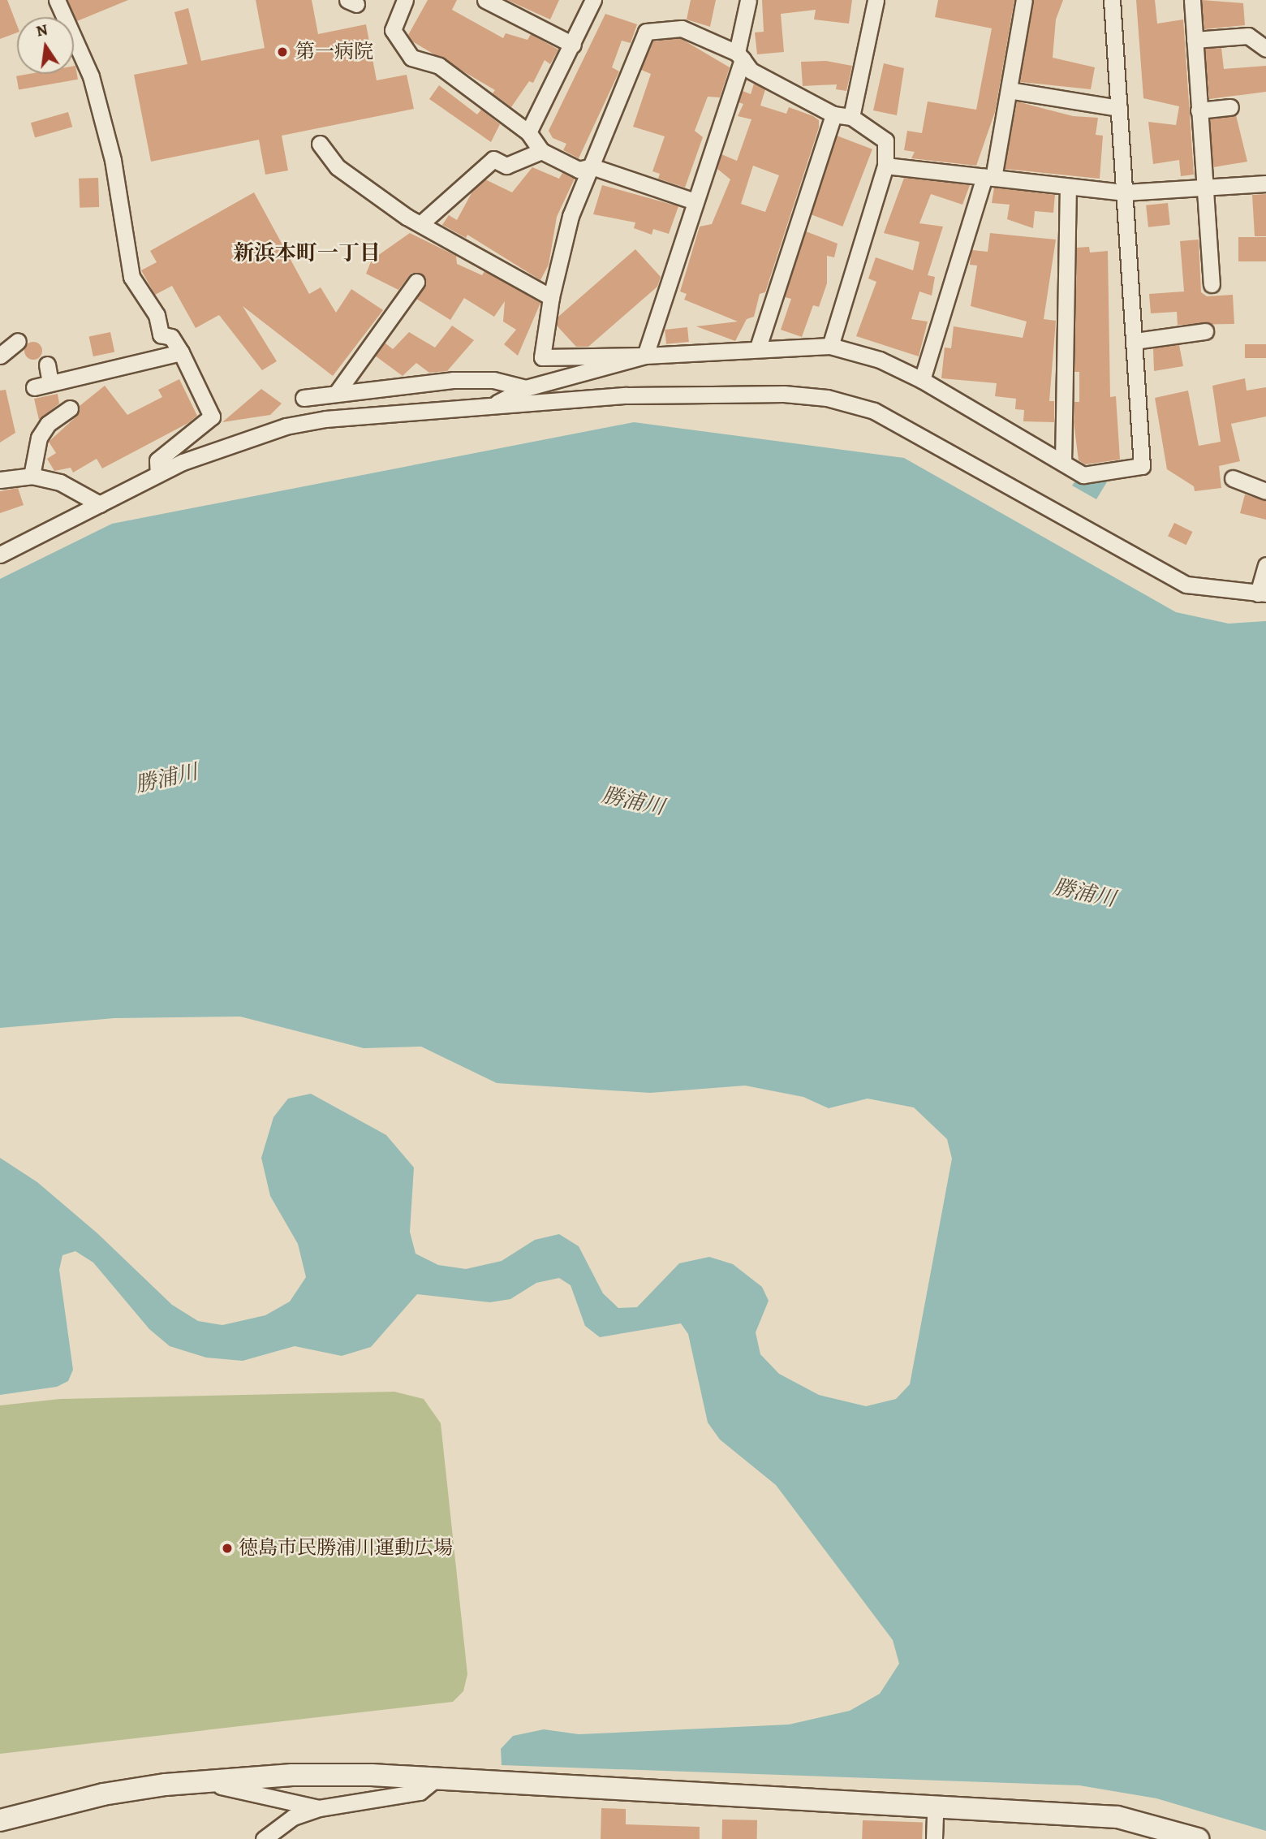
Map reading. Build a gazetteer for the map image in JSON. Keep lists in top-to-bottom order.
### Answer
{
  "districts": ["新浜本町一丁目"],
  "water": ["勝浦川"],
  "places": ["第一病院", "徳島市民勝浦川運動広場"],
  "north": "top"
}
